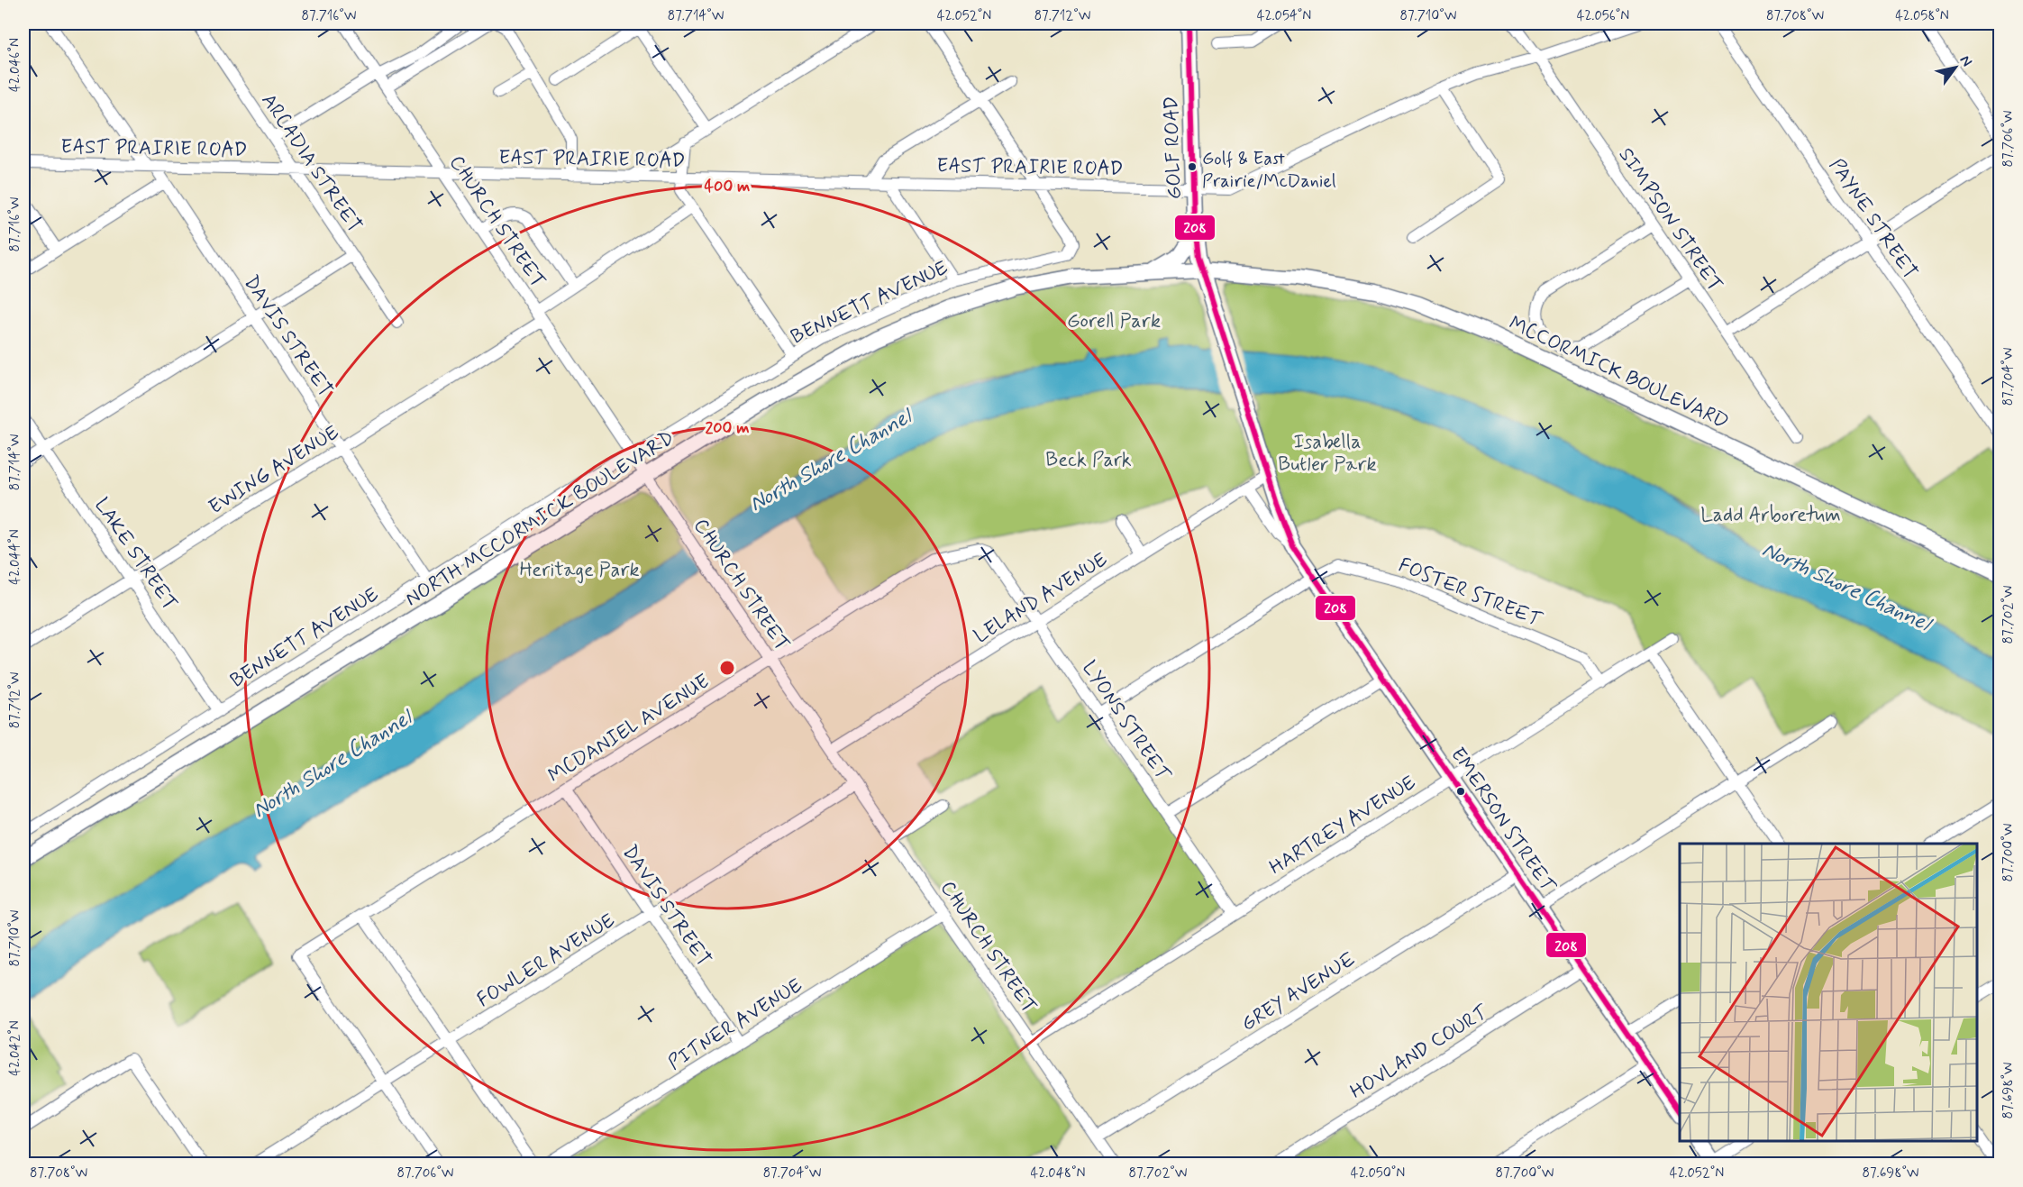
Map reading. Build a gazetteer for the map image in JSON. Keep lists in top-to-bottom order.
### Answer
{
  "streets": {
    "main road": [
      "GOLF ROAD",
      "MCCORMICK BOULEVARD",
      "NORTH MCCORMICK BOULEVARD",
      "EMERSON STREET"
    ],
    "street": [
      "EAST PRAIRIE ROAD",
      "ARCADIA STREET",
      "PAYNE STREET",
      "SIMPSON STREET",
      "CHURCH STREET",
      "BENNETT AVENUE",
      "DAVIS STREET",
      "EWING AVENUE",
      "LAKE STREET",
      "FOSTER STREET",
      "LELAND AVENUE",
      "LYONS STREET",
      "MCDANIEL AVENUE",
      "HARTREY AVENUE",
      "FOWLER AVENUE",
      "GREY AVENUE",
      "PITNER AVENUE",
      "HOVLAND COURT"
    ]
  },
  "crossings": [
    ["EAST PRAIRIE ROAD", "GOLF ROAD"],
    ["EAST PRAIRIE ROAD", "ARCADIA STREET"],
    ["EAST PRAIRIE ROAD", "CHURCH STREET"],
    ["EAST PRAIRIE ROAD", "BENNETT AVENUE"],
    ["EAST PRAIRIE ROAD", "DAVIS STREET"],
    ["GOLF ROAD", "MCCORMICK BOULEVARD"],
    ["GOLF ROAD", "NORTH MCCORMICK BOULEVARD"],
    ["GOLF ROAD", "EMERSON STREET"],
    ["CHURCH STREET", "BENNETT AVENUE"],
    ["CHURCH STREET", "EWING AVENUE"],
    ["CHURCH STREET", "NORTH MCCORMICK BOULEVARD"],
    ["CHURCH STREET", "LELAND AVENUE"],
    ["CHURCH STREET", "MCDANIEL AVENUE"],
    ["CHURCH STREET", "HARTREY AVENUE"],
    ["CHURCH STREET", "FOWLER AVENUE"],
    ["CHURCH STREET", "GREY AVENUE"],
    ["CHURCH STREET", "PITNER AVENUE"],
    ["BENNETT AVENUE", "DAVIS STREET"],
    ["BENNETT AVENUE", "LAKE STREET"],
    ["DAVIS STREET", "EWING AVENUE"],
    ["DAVIS STREET", "MCDANIEL AVENUE"],
    ["DAVIS STREET", "FOWLER AVENUE"],
    ["DAVIS STREET", "PITNER AVENUE"],
    ["MCCORMICK BOULEVARD", "NORTH MCCORMICK BOULEVARD"],
    ["MCCORMICK BOULEVARD", "EMERSON STREET"],
    ["EWING AVENUE", "LAKE STREET"],
    ["NORTH MCCORMICK BOULEVARD", "EMERSON STREET"],
    ["FOSTER STREET", "LYONS STREET"],
    ["FOSTER STREET", "EMERSON STREET"],
    ["FOSTER STREET", "HARTREY AVENUE"],
    ["LELAND AVENUE", "LYONS STREET"],
    ["LELAND AVENUE", "EMERSON STREET"],
    ["LYONS STREET", "MCDANIEL AVENUE"],
    ["LYONS STREET", "HARTREY AVENUE"],
    ["MCDANIEL AVENUE", "FOWLER AVENUE"],
    ["EMERSON STREET", "HARTREY AVENUE"],
    ["EMERSON STREET", "GREY AVENUE"],
    ["EMERSON STREET", "HOVLAND COURT"]
  ],
  "water": ["North Shore Channel"],
  "parks": [
    "Gorell Park",
    "Isabella Butler Park",
    "Beck Park",
    "Ladd Arboretum",
    "Heritage Park"
  ],
  "places": ["Golf & East Prairie/McDaniel"],
  "lines": ["transit line 208"],
  "north": "top right",
  "coordinates": [
    "87.716°W",
    "87.714°W",
    "42.052°N",
    "87.712°W",
    "42.054°N",
    "87.710°W",
    "42.056°N",
    "87.708°W",
    "42.058°N",
    "42.046°N",
    "87.706°W",
    "87.704°W",
    "42.044°N",
    "87.702°W",
    "87.700°W",
    "42.042°N",
    "87.698°W",
    "42.048°N",
    "42.050°N"
  ],
  "rings": ["400 m", "200 m"]
}
